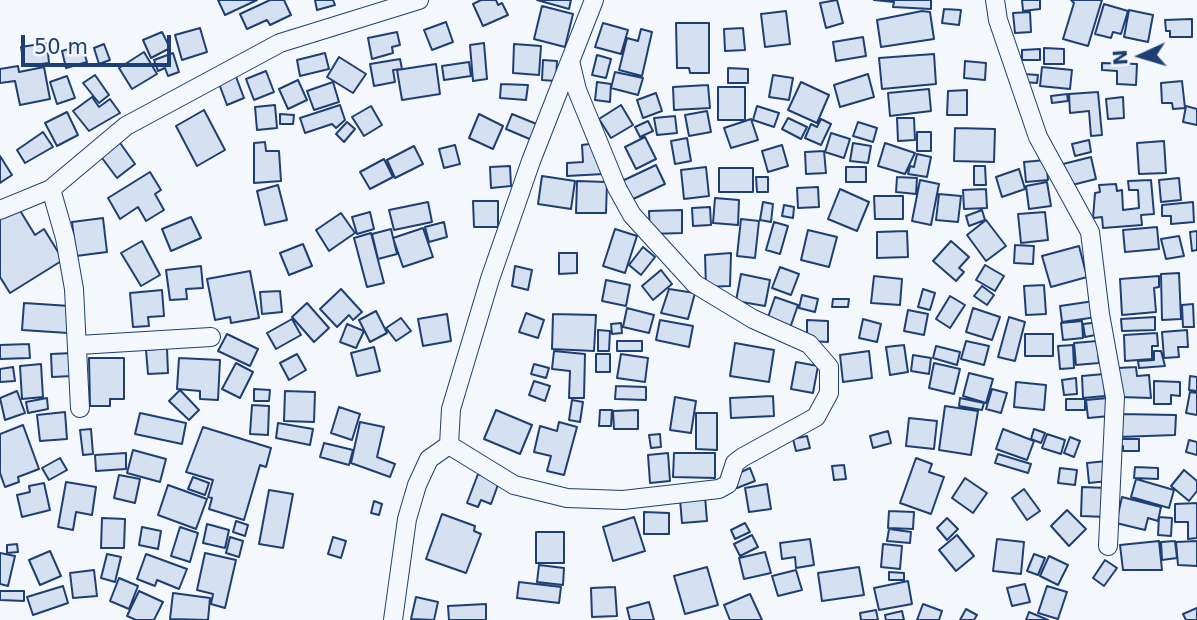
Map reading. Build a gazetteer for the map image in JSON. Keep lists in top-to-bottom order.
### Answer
{
  "scale_bar": "50 m",
  "north": "left"
}
